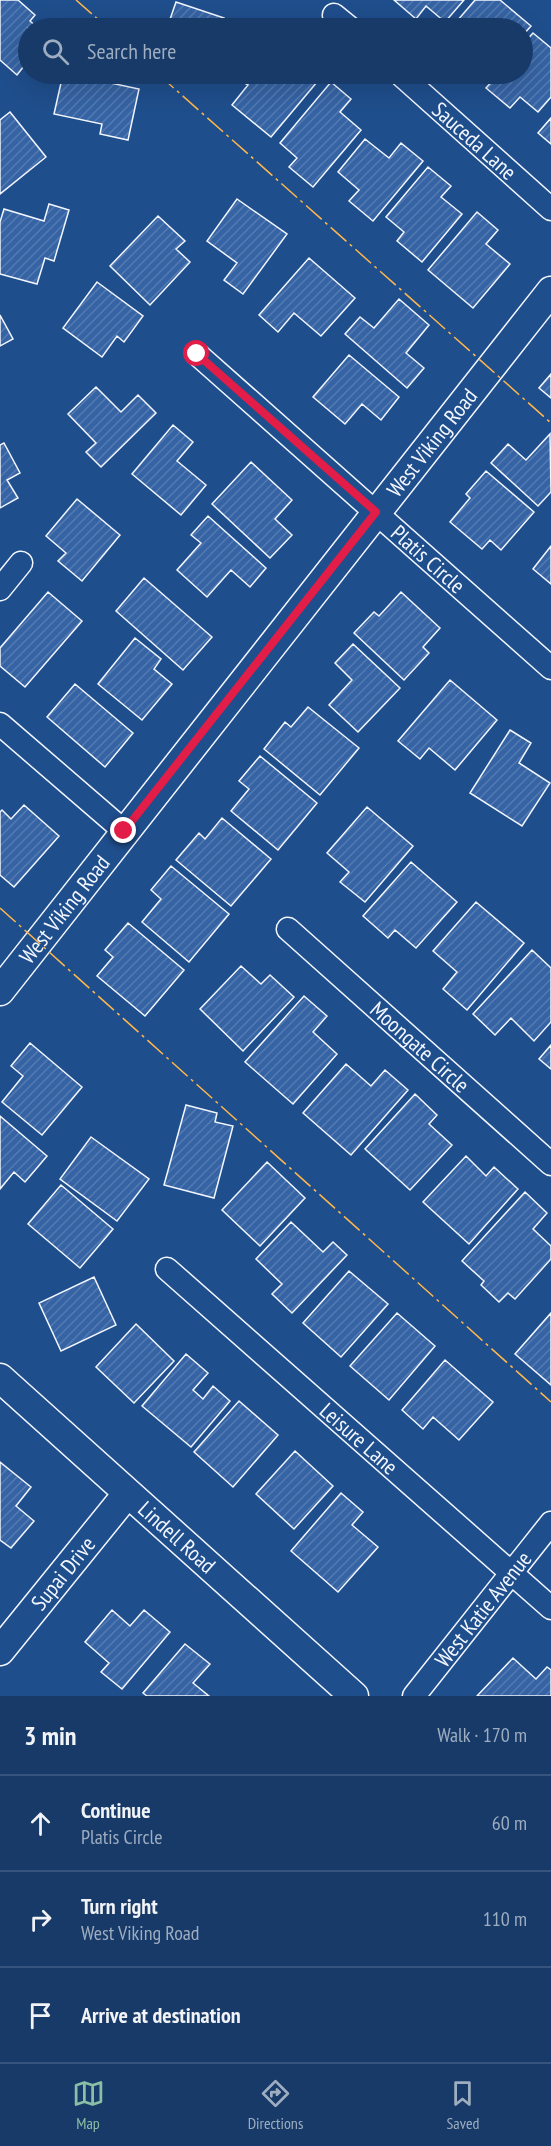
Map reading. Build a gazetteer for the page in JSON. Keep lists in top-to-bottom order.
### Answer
{
  "streets": {
    "street": [
      "Sauceda Lane",
      "West Viking Road",
      "Platis Circle",
      "Moongate Circle",
      "Leisure Lane",
      "Lindell Road",
      "Supai Drive",
      "West Katie Avenue"
    ]
  },
  "crossings": [
    ["West Viking Road", "Platis Circle"],
    ["Leisure Lane", "West Katie Avenue"],
    ["Lindell Road", "Supai Drive"]
  ],
  "page": {
    "search": "Search here",
    "heading": ["3 min", "Walk · 170 m"],
    "list": [
      ["Continue", "Platis Circle", "60 m"],
      ["Turn right", "West Viking Road", "110 m"],
      "Arrive at destination"
    ],
    "nav": ["Map", "Directions", "Saved"]
  }
}
